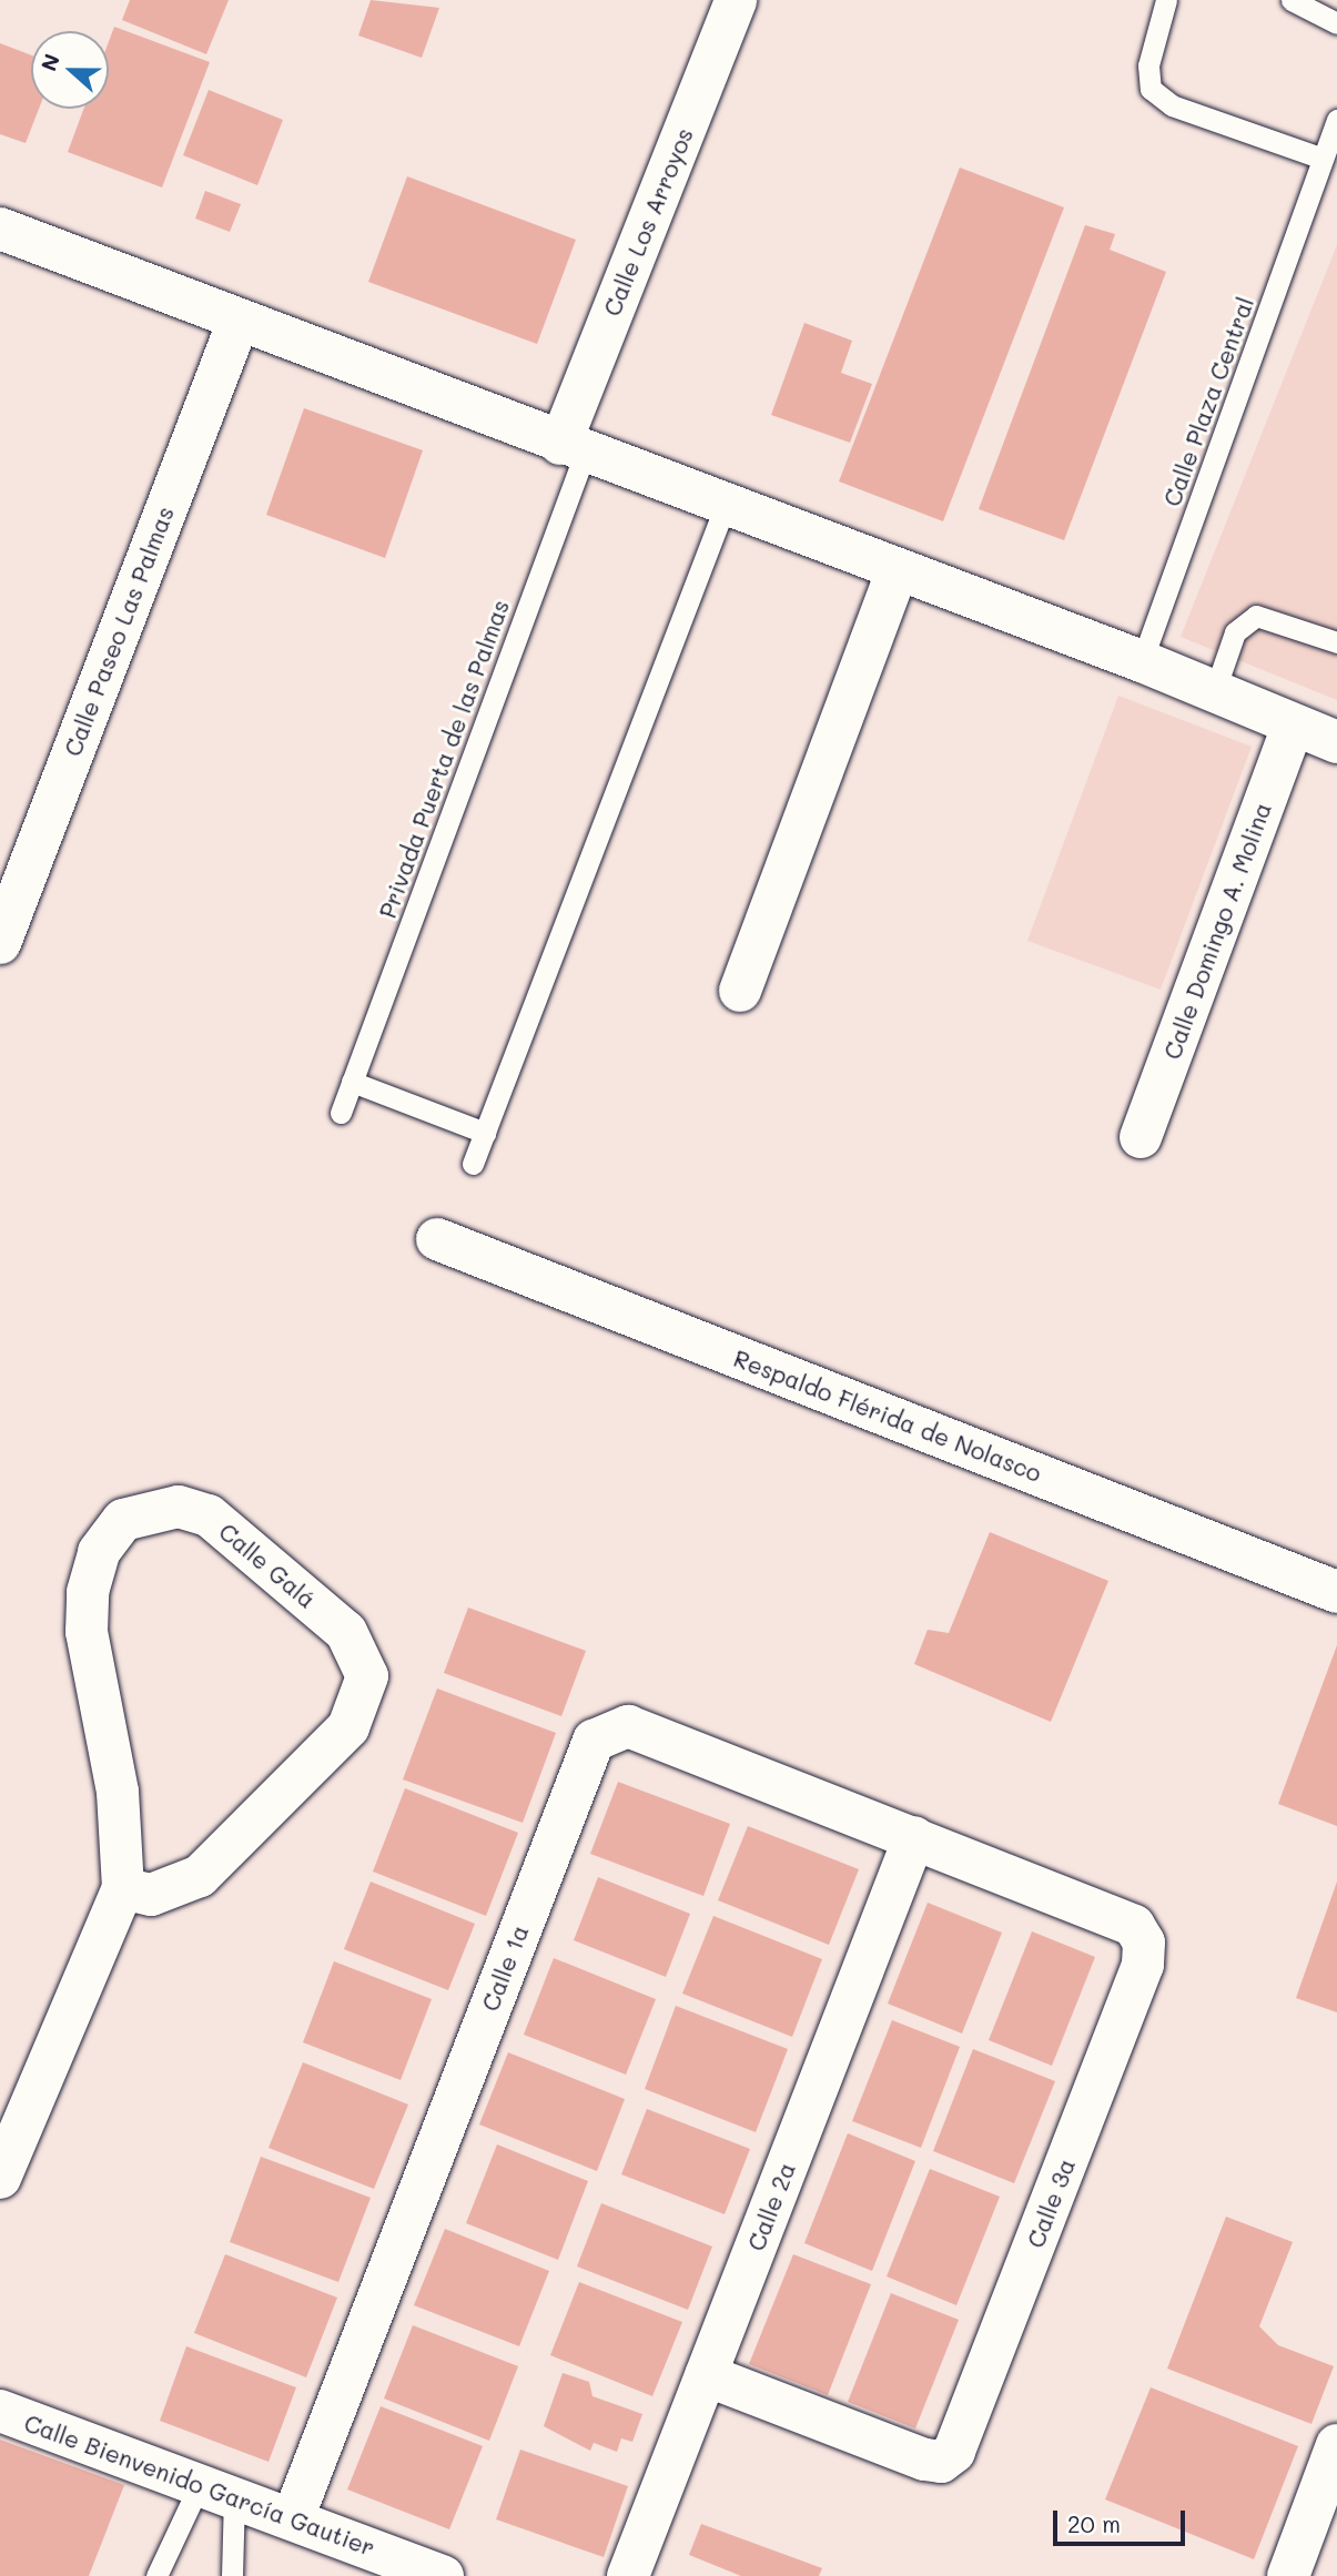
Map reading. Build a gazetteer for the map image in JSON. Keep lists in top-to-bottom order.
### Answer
{
  "streets": {
    "street": [
      "Calle Los Arroyos",
      "Calle Paseo Las Palmas",
      "Calle Domingo A. Molina",
      "Respaldo Flérida de Nolasco",
      "Calle Galá",
      "Calle 1a",
      "Calle 3a",
      "Calle 2a",
      "Calle Bienvenido García Gautier"
    ],
    "lane": ["Calle Plaza Central", "Privada Puerta de las Palmas"]
  },
  "crossings": [
    ["Calle Los Arroyos", "Privada Puerta de las Palmas"],
    ["Calle 1a", "Calle 3a"],
    ["Calle 1a", "Calle 2a"],
    ["Calle 1a", "Calle Bienvenido García Gautier"],
    ["Calle 3a", "Calle 2a"]
  ],
  "scale_bar": "20 m",
  "north": "left"
}
